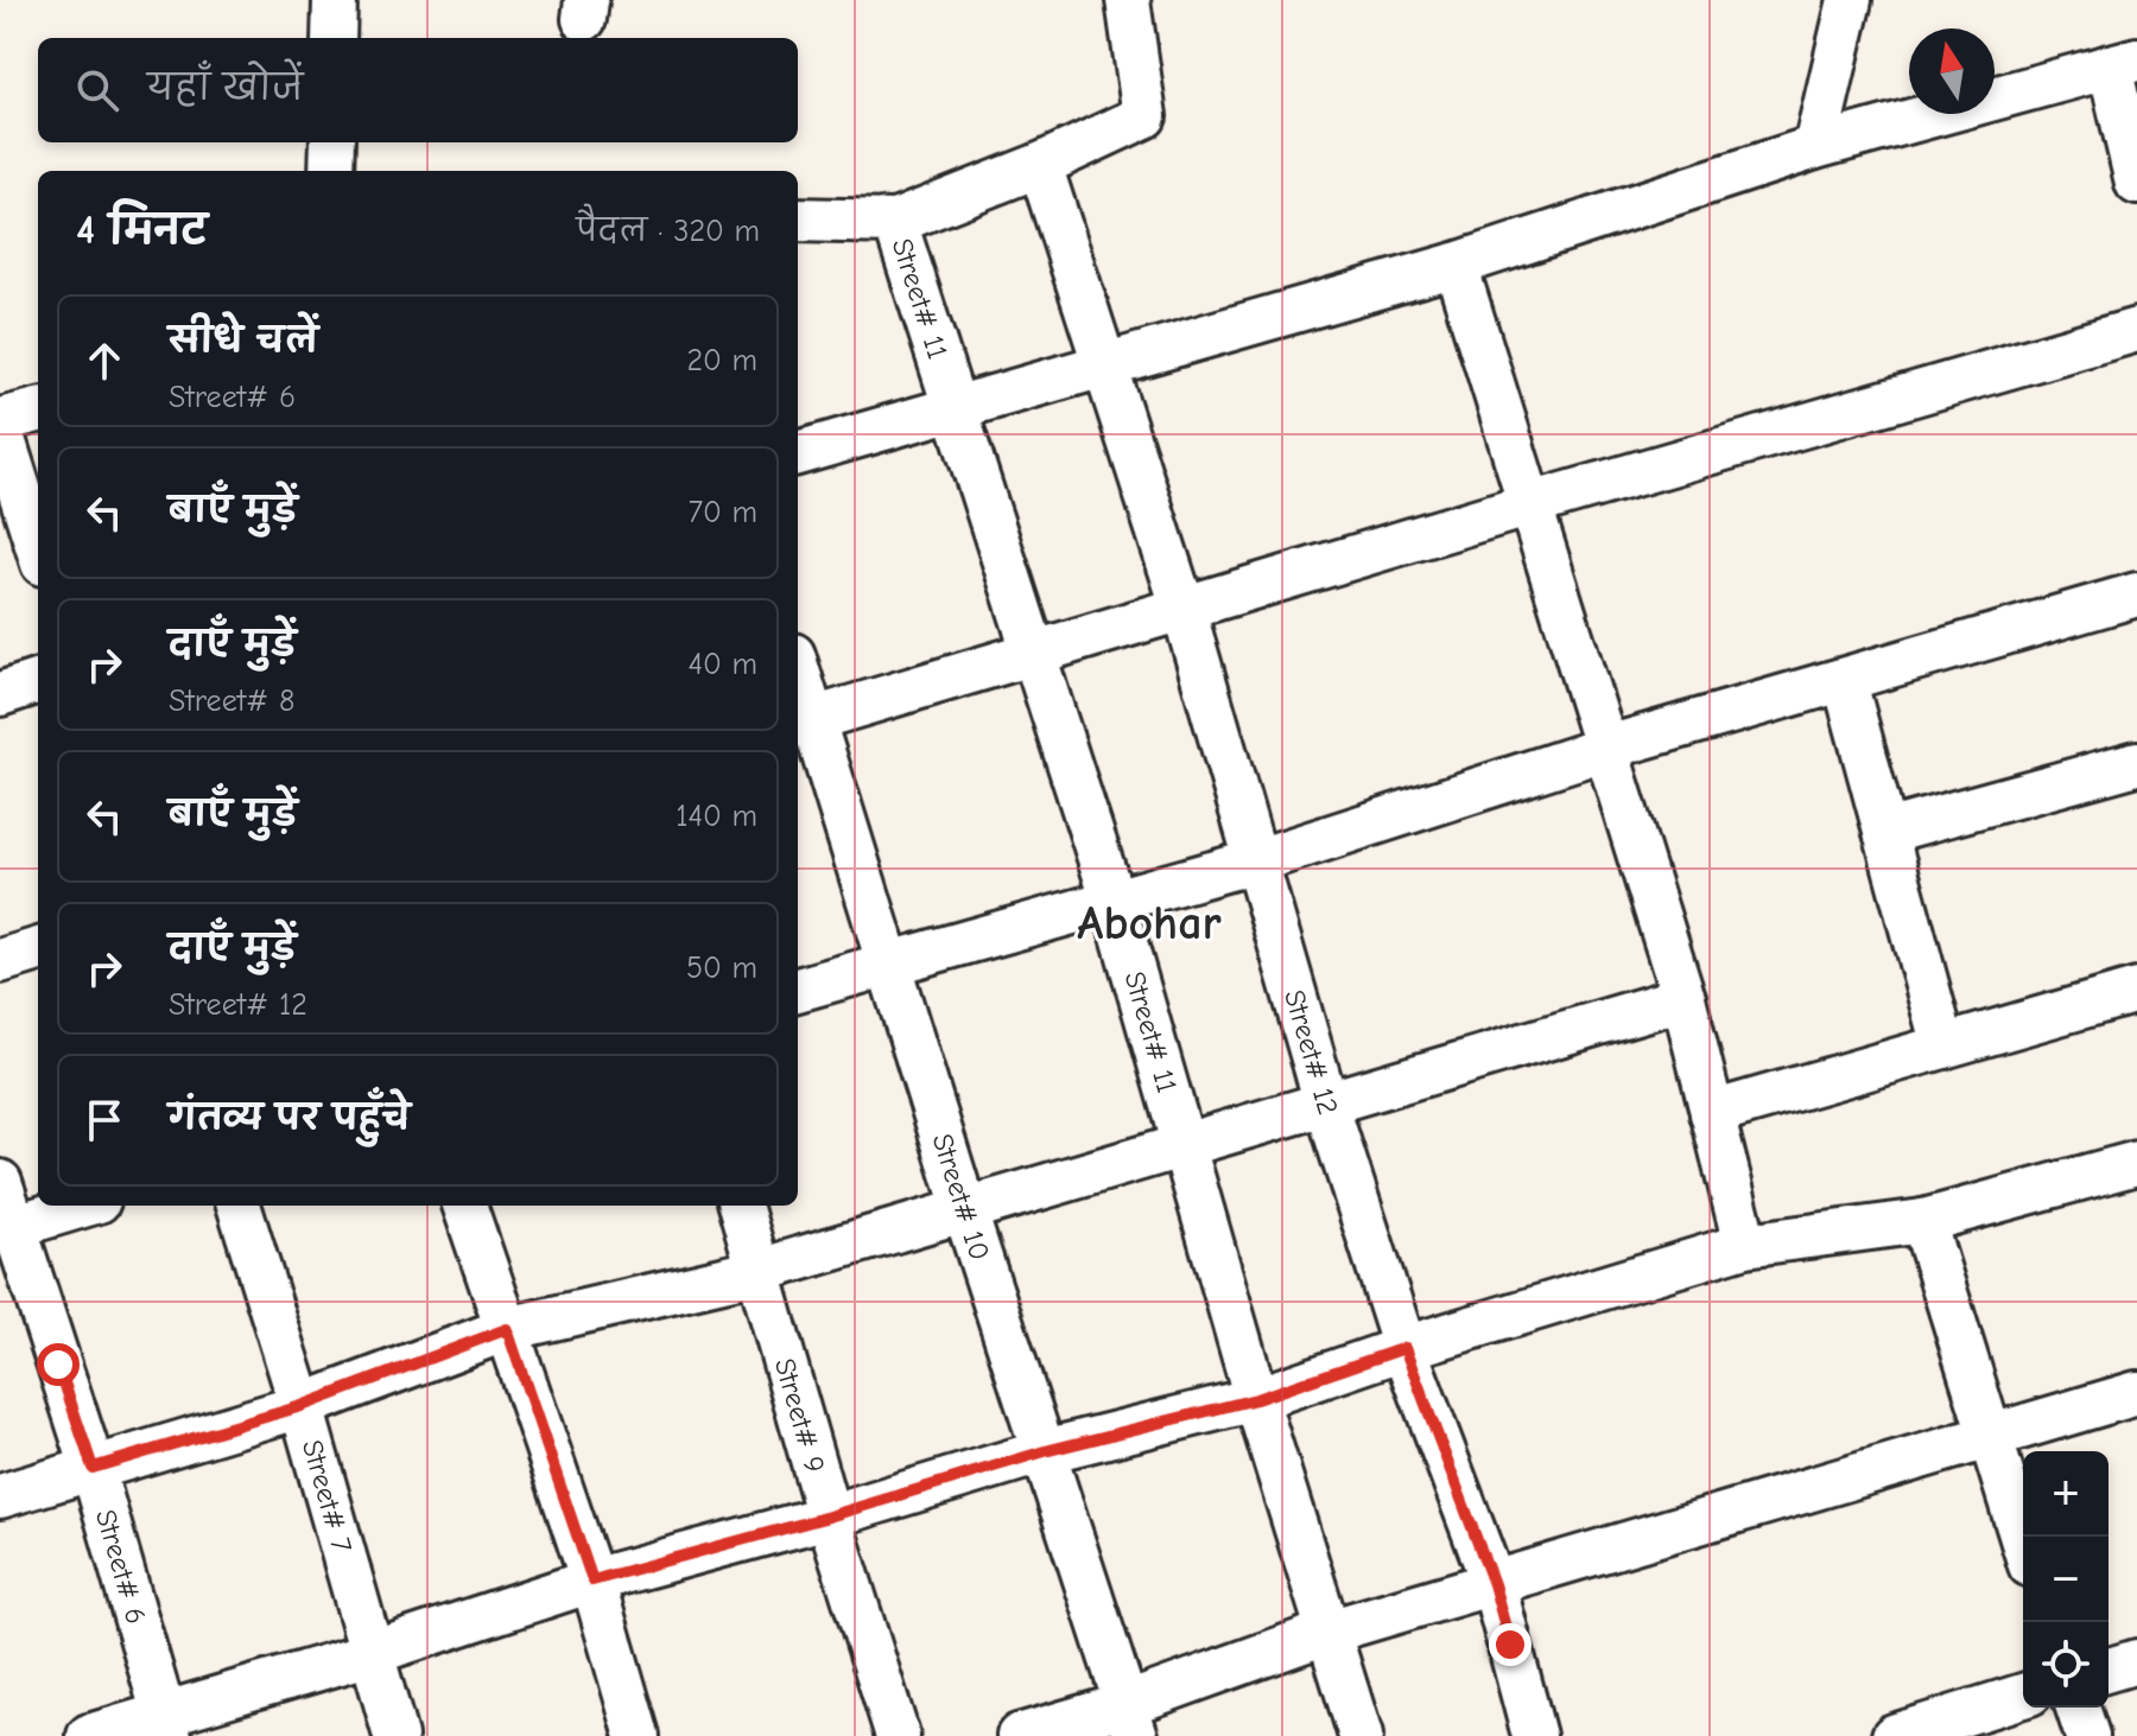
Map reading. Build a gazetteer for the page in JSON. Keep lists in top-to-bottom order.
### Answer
{
  "streets": {
    "street": [
      "Street# 11",
      "Street# 12",
      "Street# 10",
      "Street# 9",
      "Street# 7",
      "Street# 6"
    ]
  },
  "districts": ["Abohar"],
  "north": "top",
  "page": {
    "search": "यहाँ खोजें",
    "heading": ["4 मिनट", "पैदल · 320 m"],
    "list": [
      ["सीधे चलें", "Street# 6", "20 m"],
      ["बाएँ मुड़ें", "70 m"],
      ["दाएँ मुड़ें", "Street# 8", "40 m"],
      ["बाएँ मुड़ें", "140 m"],
      ["दाएँ मुड़ें", "Street# 12", "50 m"],
      "गंतव्य पर पहुँचे"
    ],
    "map_buttons": ["+", "−"]
  }
}
